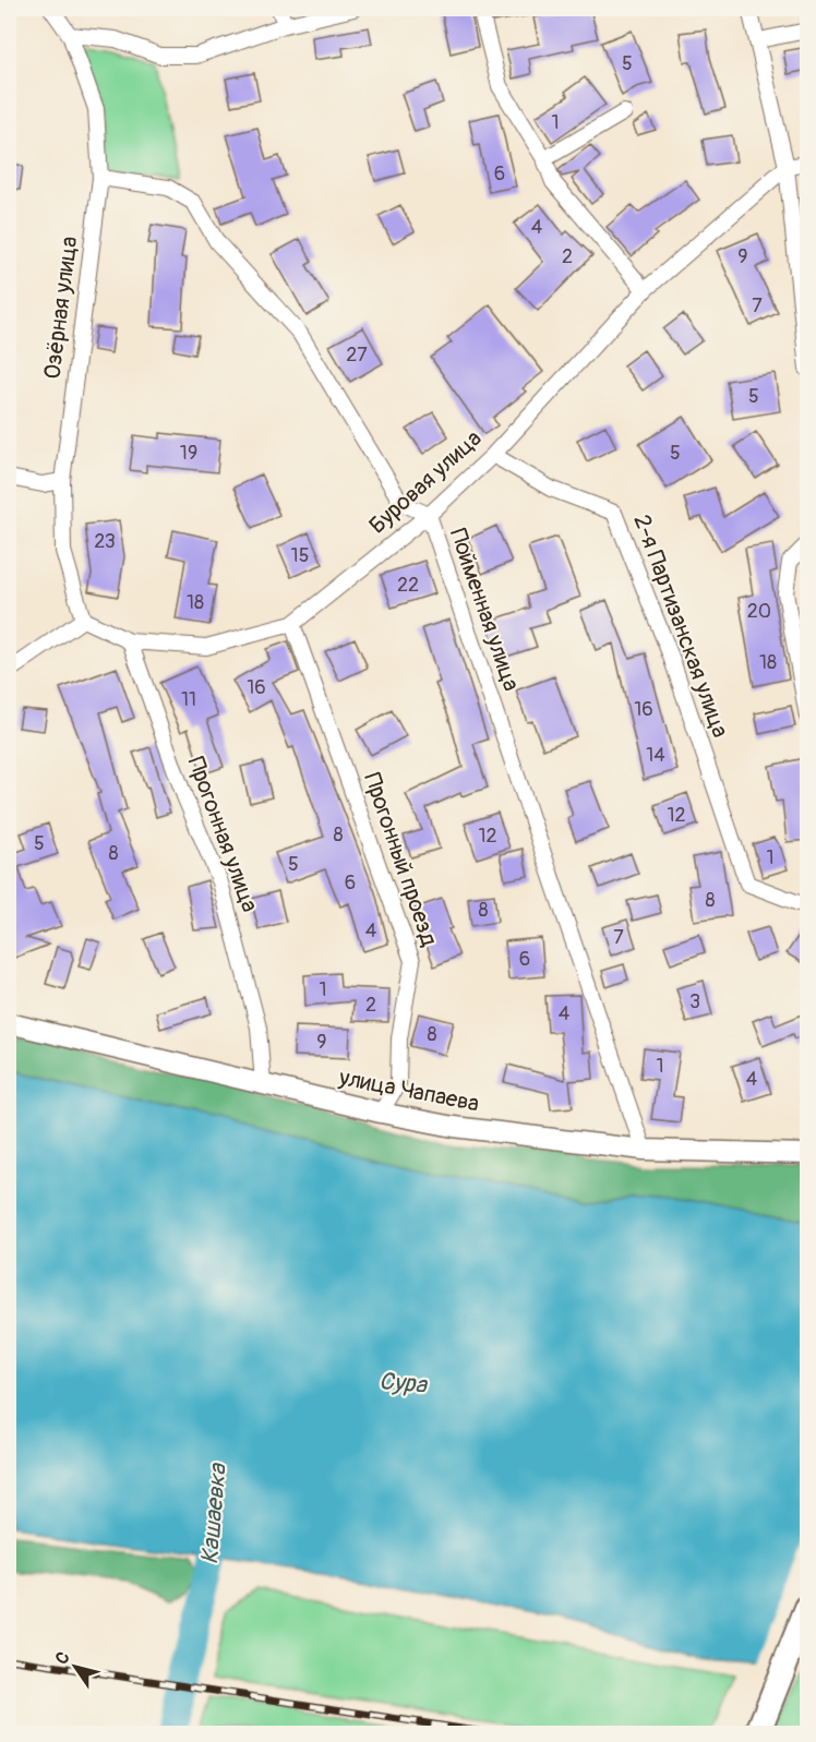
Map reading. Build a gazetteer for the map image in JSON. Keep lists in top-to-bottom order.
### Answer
{
  "streets": {
    "street": [
      "Озёрная улица",
      "Буровая улица",
      "Пойменная улица",
      "2-я Партизанская улица",
      "Прогонная улица",
      "Прогонный проезд",
      "улица Чапаева"
    ]
  },
  "crossings": [
    ["Озёрная улица", "Буровая улица"],
    ["Озёрная улица", "Пойменная улица"],
    ["Буровая улица", "Пойменная улица"],
    ["Буровая улица", "2-я Партизанская улица"],
    ["Буровая улица", "Прогонная улица"],
    ["Буровая улица", "Прогонный проезд"],
    ["Пойменная улица", "улица Чапаева"],
    ["Прогонная улица", "улица Чапаева"],
    ["Прогонный проезд", "улица Чапаева"]
  ],
  "water": ["Сура", "Кашаевка"],
  "house_numbers": [
    "5",
    "1",
    "6",
    "4",
    "2",
    "9",
    "7",
    "27",
    "5",
    "19",
    "5",
    "23",
    "15",
    "22",
    "18",
    "20",
    "18",
    "16",
    "11",
    "16",
    "14",
    "12",
    "8",
    "12",
    "5",
    "8",
    "1",
    "5",
    "6",
    "8",
    "8",
    "4",
    "7",
    "6",
    "1",
    "3",
    "2",
    "4",
    "8",
    "9",
    "1",
    "4"
  ],
  "north": "top left"
}
